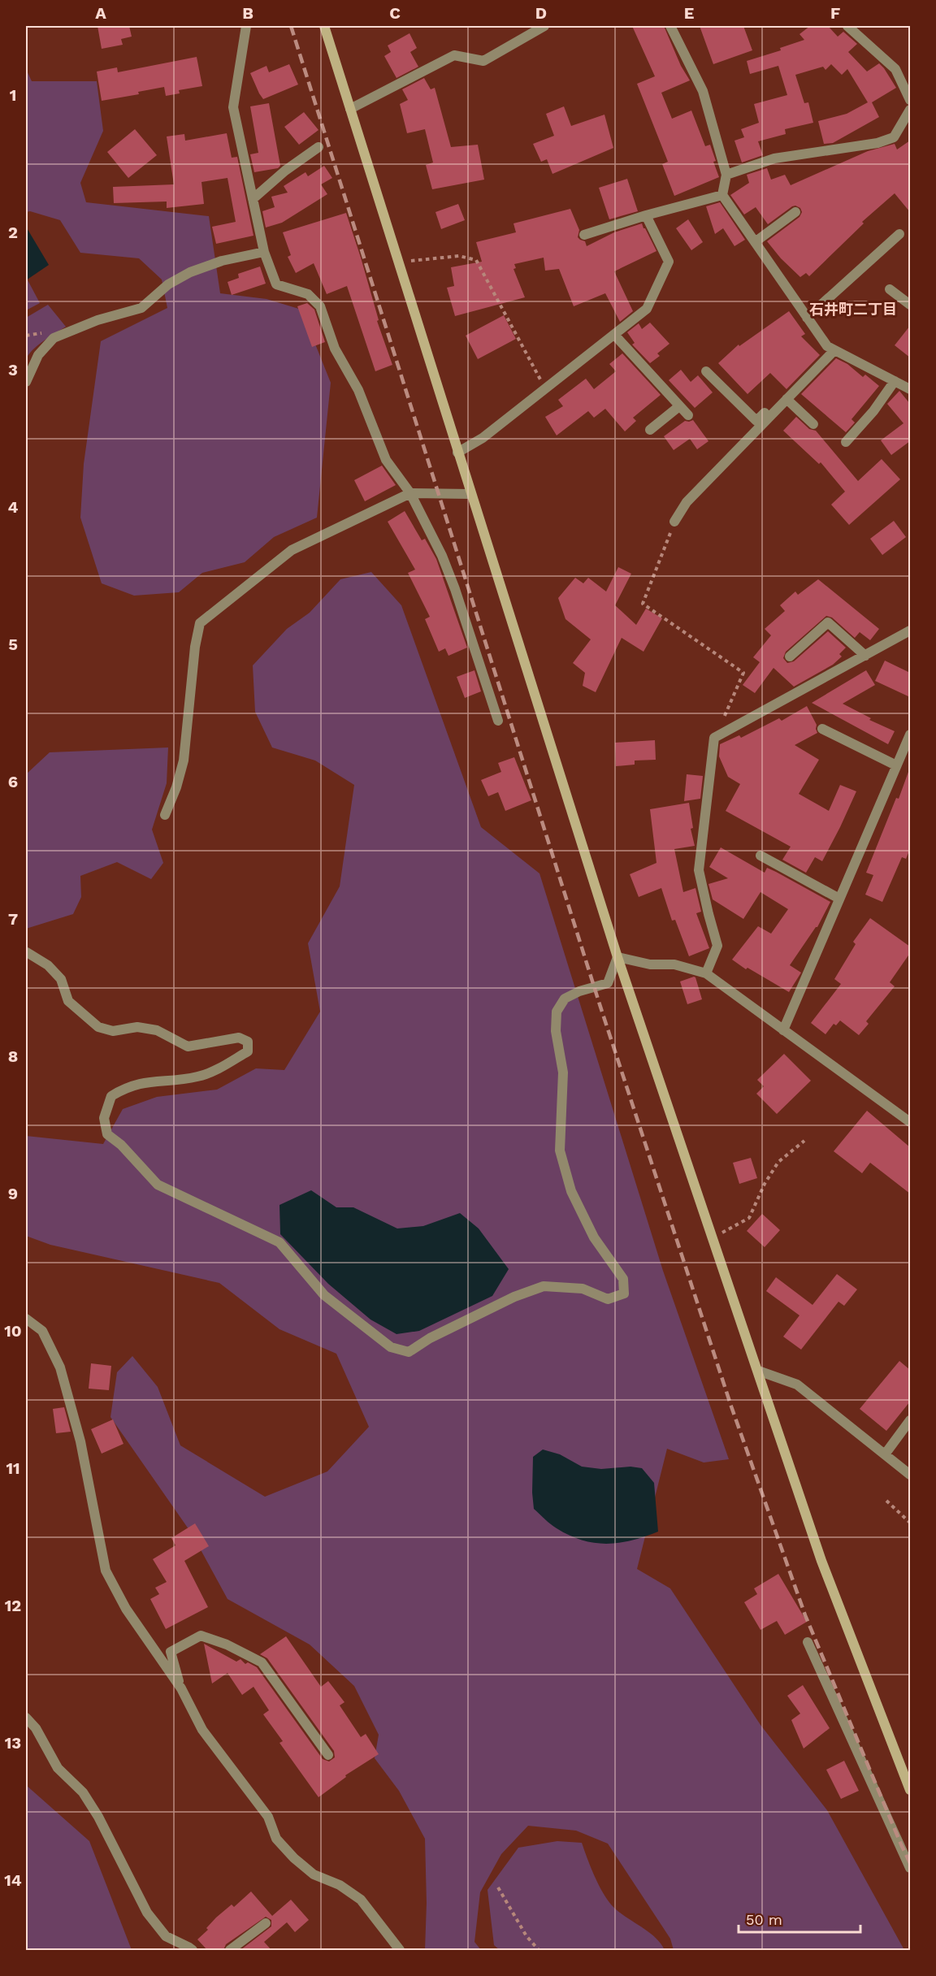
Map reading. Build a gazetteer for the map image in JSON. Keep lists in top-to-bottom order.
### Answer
{
  "districts": ["石井町二丁目"],
  "scale_bar": "50 m",
  "grid": {
    "columns": [
      "A",
      "B",
      "C",
      "D",
      "E",
      "F"
    ],
    "rows": [
      "1",
      "2",
      "3",
      "4",
      "5",
      "6",
      "7",
      "8",
      "9",
      "10",
      "11",
      "12",
      "13",
      "14"
    ]
  }
}
